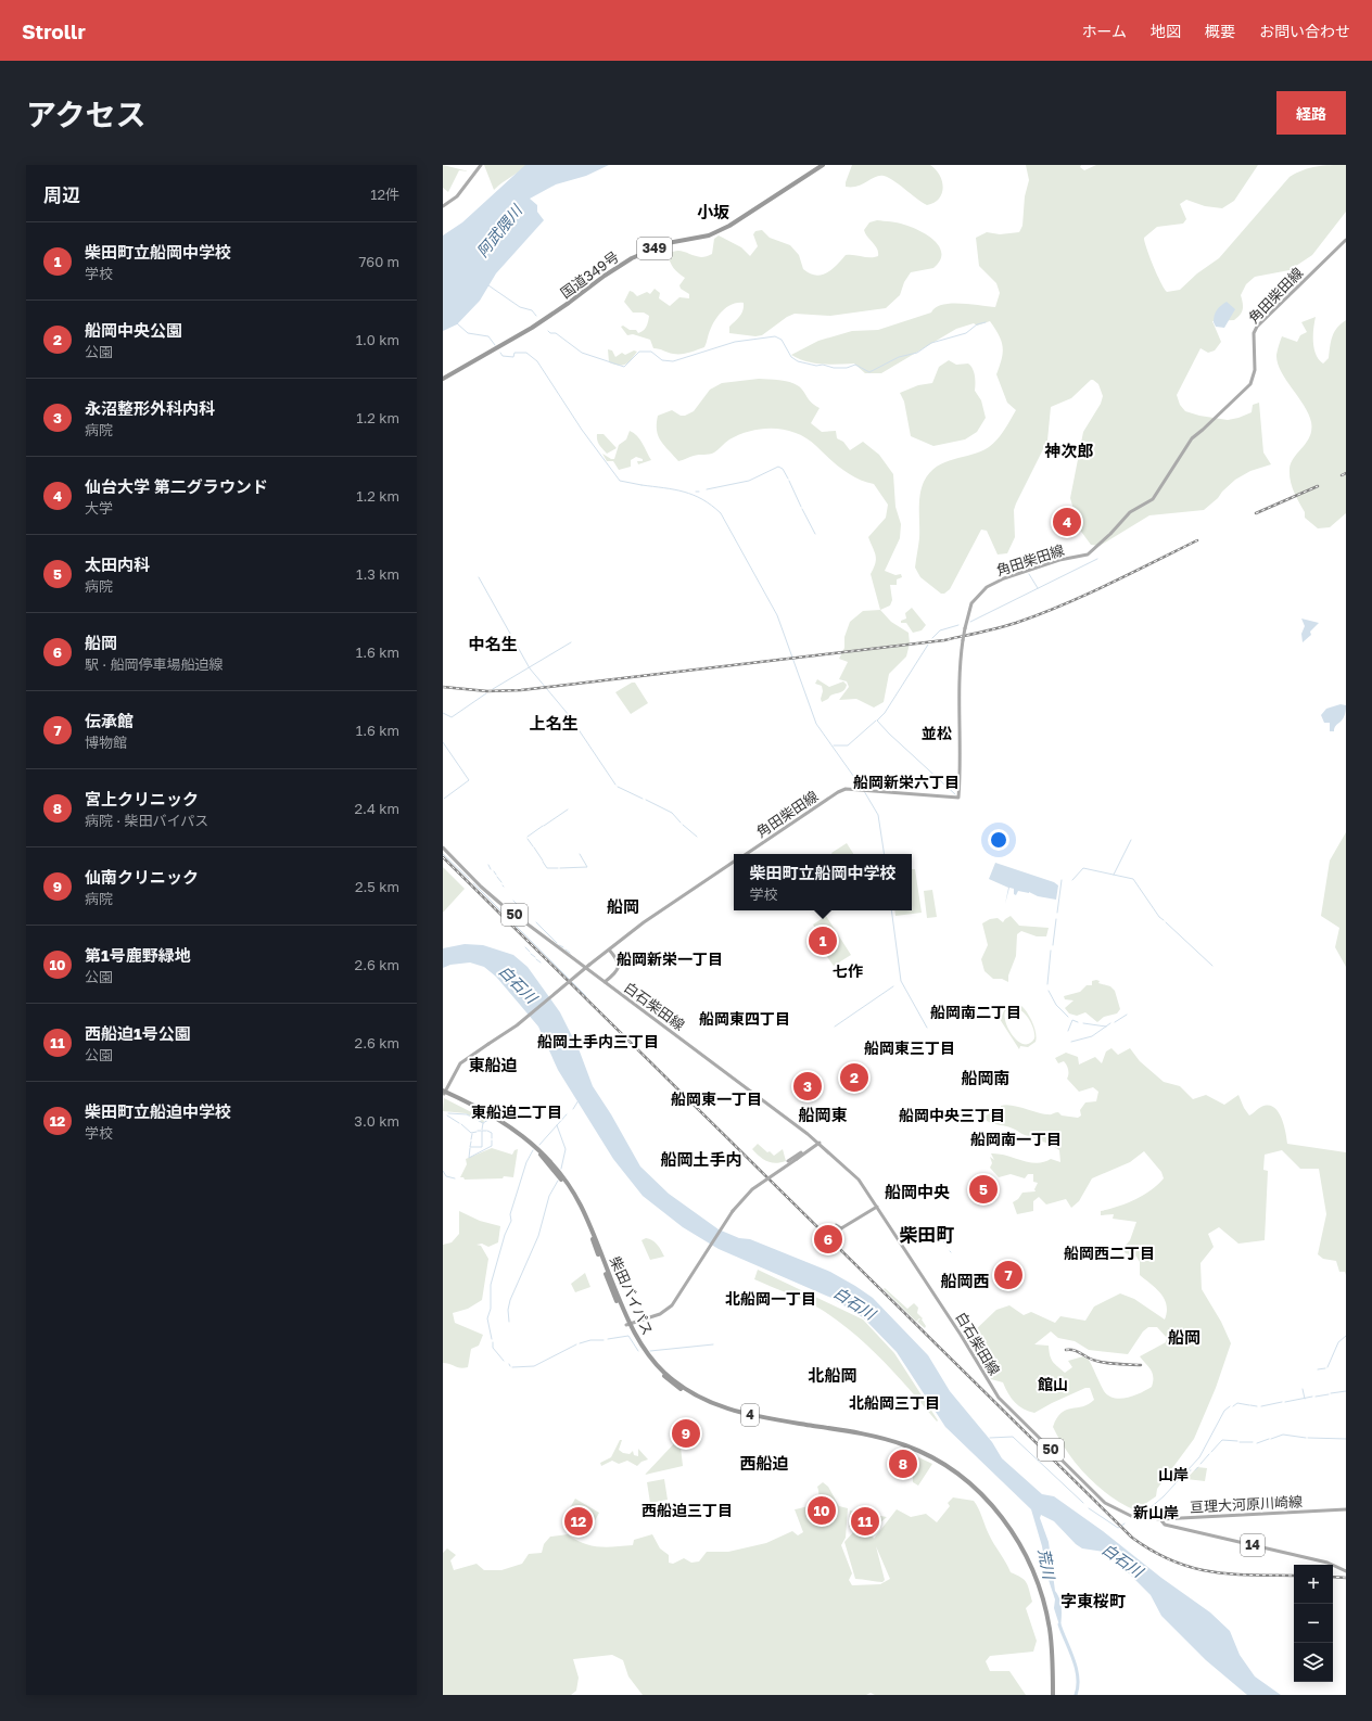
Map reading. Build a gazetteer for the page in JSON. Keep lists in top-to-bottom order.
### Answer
{
  "streets": {
    "highway": [
      "349",
      "国道349号",
      "柴田バイパス",
      "4"
    ],
    "main road": [
      "角田柴田線",
      "50",
      "白石柴田線",
      "亘理大河原川崎線",
      "14"
    ]
  },
  "crossings": [
    ["白石柴田線", "亘理大河原川崎線"]
  ],
  "districts": [
    "小坂",
    "神次郎",
    "中名生",
    "上名生",
    "並松",
    "船岡新栄六丁目",
    "船岡",
    "船岡新栄一丁目",
    "七作",
    "船岡南二丁目",
    "船岡東四丁目",
    "船岡土手内三丁目",
    "船岡東三丁目",
    "東船迫",
    "船岡南",
    "船岡東一丁目",
    "東船迫二丁目",
    "船岡東",
    "船岡中央三丁目",
    "船岡南一丁目",
    "船岡土手内",
    "船岡中央",
    "柴田町",
    "船岡西二丁目",
    "船岡西",
    "北船岡一丁目",
    "船岡",
    "北船岡",
    "館山",
    "北船岡三丁目",
    "西船迫",
    "山岸",
    "西船迫三丁目",
    "新山岸",
    "字東桜町"
  ],
  "water": ["阿武隈川", "白石川", "荒川"],
  "page": {
    "header": "Strollr",
    "nav": [
      "ホーム",
      "地図",
      "概要",
      "お問い合わせ"
    ],
    "title": "アクセス",
    "buttons": "経路",
    "heading": ["周辺", "12件"],
    "list": [
      {
        "mark": "1",
        "name": "柴田町立船岡中学校",
        "note": "学校",
        "value": "760 m"
      },
      {
        "mark": "2",
        "name": "船岡中央公園",
        "note": "公園",
        "value": "1.0 km"
      },
      {
        "mark": "3",
        "name": "永沼整形外科内科",
        "note": "病院",
        "value": "1.2 km"
      },
      {
        "mark": "4",
        "name": "仙台大学 第二グラウンド",
        "note": "大学",
        "value": "1.2 km"
      },
      {
        "mark": "5",
        "name": "太田内科",
        "note": "病院",
        "value": "1.3 km"
      },
      {
        "mark": "6",
        "name": "船岡",
        "note": "駅 · 船岡停車場船迫線",
        "value": "1.6 km"
      },
      {
        "mark": "7",
        "name": "伝承館",
        "note": "博物館",
        "value": "1.6 km"
      },
      {
        "mark": "8",
        "name": "宮上クリニック",
        "note": "病院 · 柴田バイパス",
        "value": "2.4 km"
      },
      {
        "mark": "9",
        "name": "仙南クリニック",
        "note": "病院",
        "value": "2.5 km"
      },
      {
        "mark": "10",
        "name": "第1号鹿野緑地",
        "note": "公園",
        "value": "2.6 km"
      },
      {
        "mark": "11",
        "name": "西船迫1号公園",
        "note": "公園",
        "value": "2.6 km"
      },
      {
        "mark": "12",
        "name": "柴田町立船迫中学校",
        "note": "学校",
        "value": "3.0 km"
      }
    ],
    "pins": [
      "4",
      "1",
      "2",
      "3",
      "5",
      "6",
      "7",
      "9",
      "8",
      "10",
      "11",
      "12"
    ],
    "popup": ["柴田町立船岡中学校", "学校"],
    "map_buttons": ["+", "−"]
  }
}
